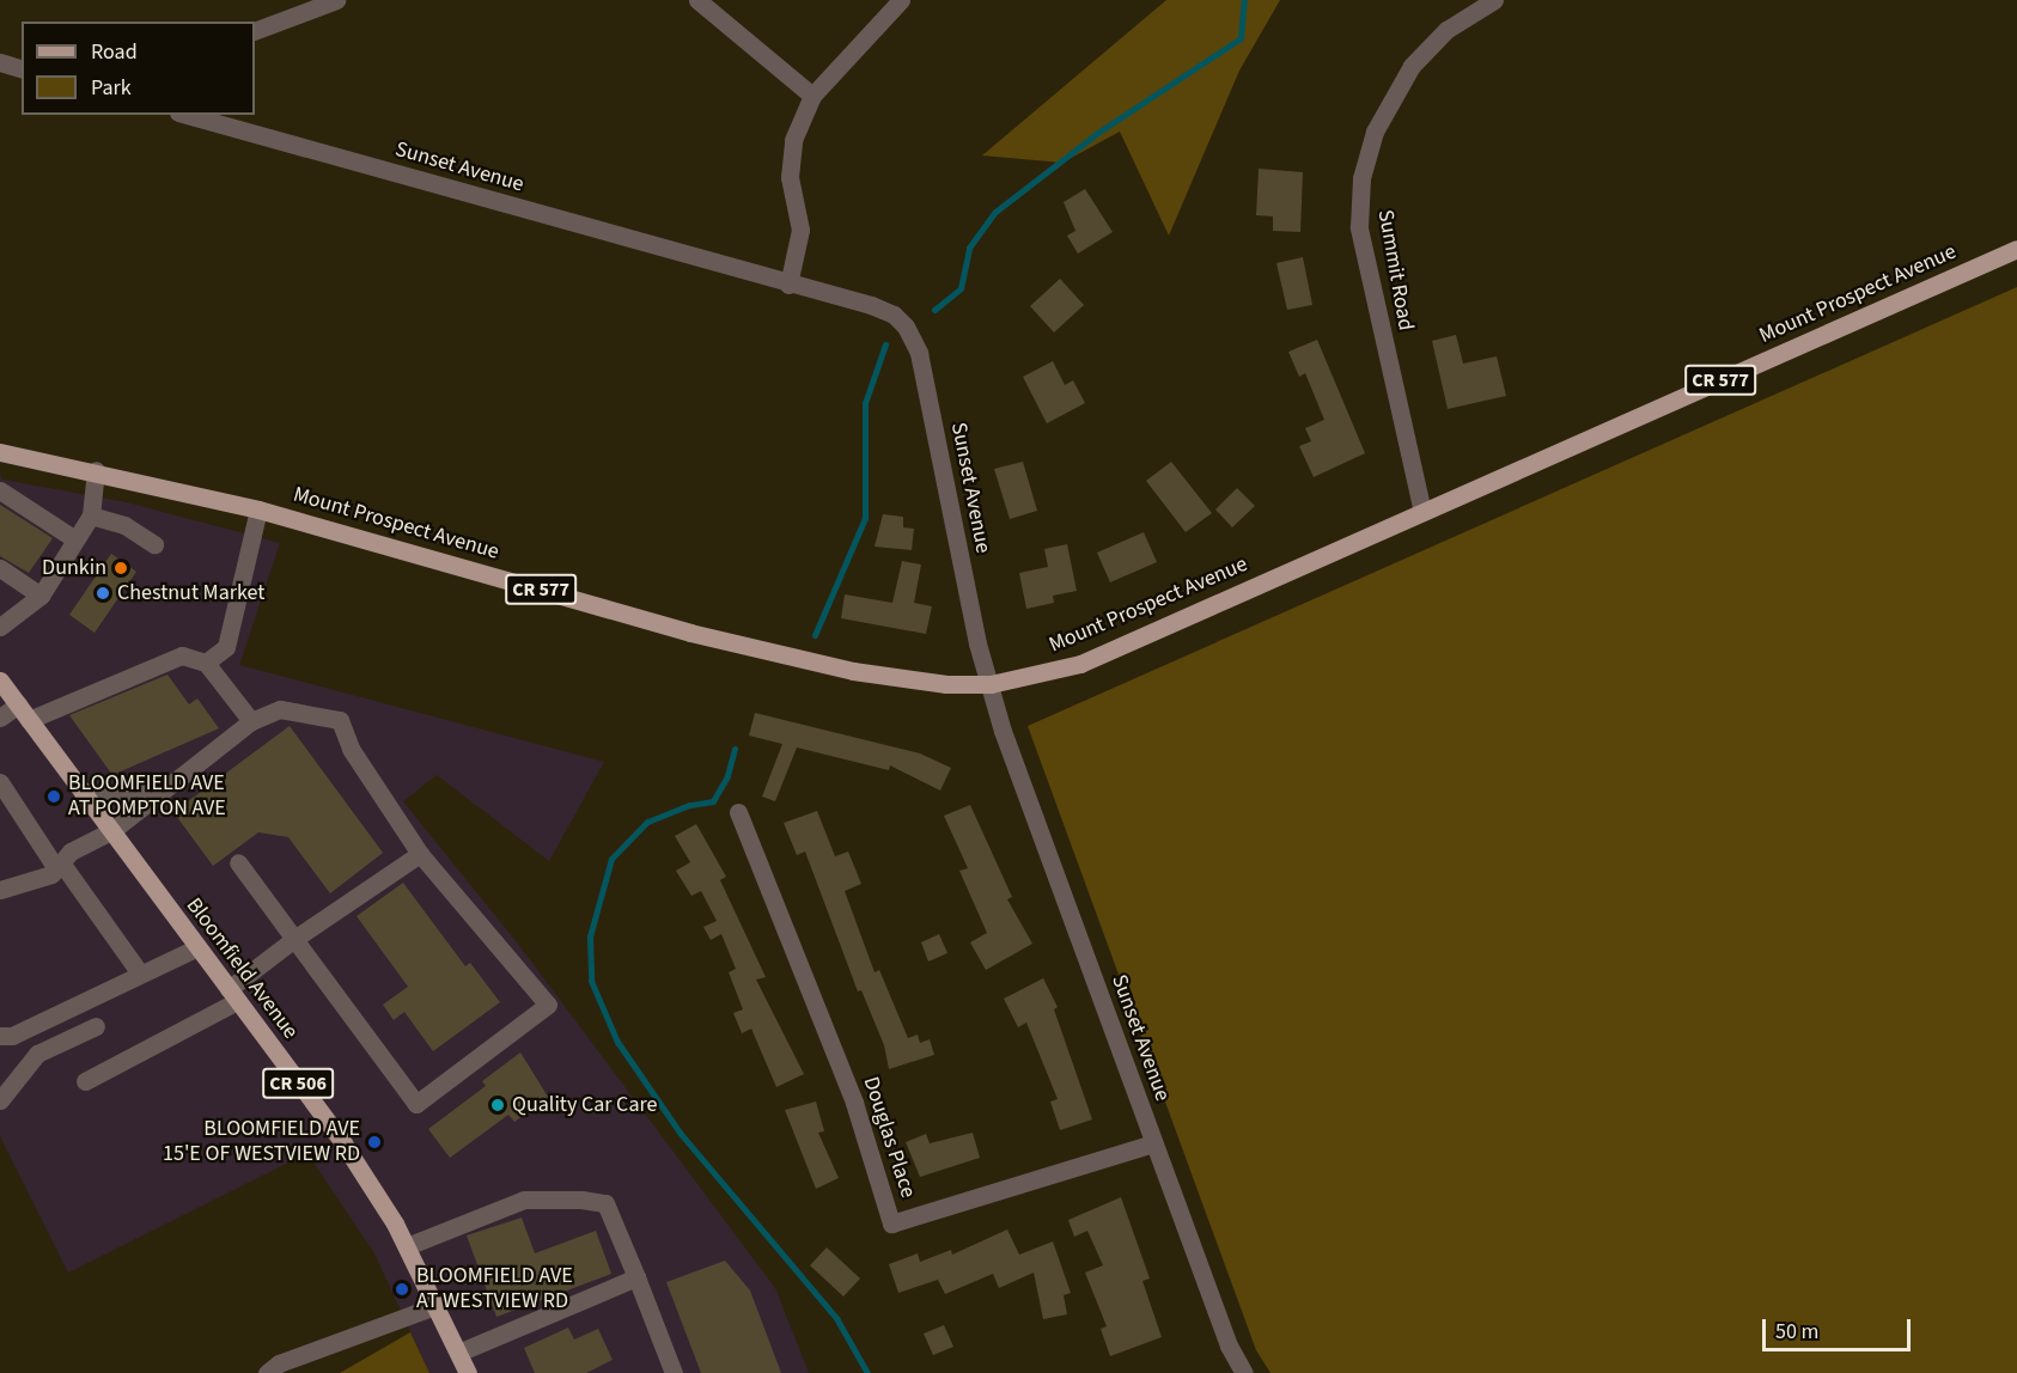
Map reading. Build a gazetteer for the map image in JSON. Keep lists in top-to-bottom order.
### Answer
{
  "streets": {
    "main road": [
      "Mount Prospect Avenue",
      "CR 577",
      "Bloomfield Avenue",
      "CR 506"
    ],
    "street": ["Sunset Avenue", "Summit Road", "Douglas Place"]
  },
  "crossings": [
    ["Sunset Avenue", "Mount Prospect Avenue"],
    ["Sunset Avenue", "Douglas Place"],
    ["Summit Road", "Mount Prospect Avenue"]
  ],
  "places": [
    "Dunkin",
    "Chestnut Market",
    "BLOOMFIELD AVE AT POMPTON AVE",
    "Quality Car Care",
    "BLOOMFIELD AVE 15'E OF WESTVIEW RD",
    "BLOOMFIELD AVE AT WESTVIEW RD"
  ],
  "legend": ["Road", "Park"],
  "scale_bar": "50 m"
}
